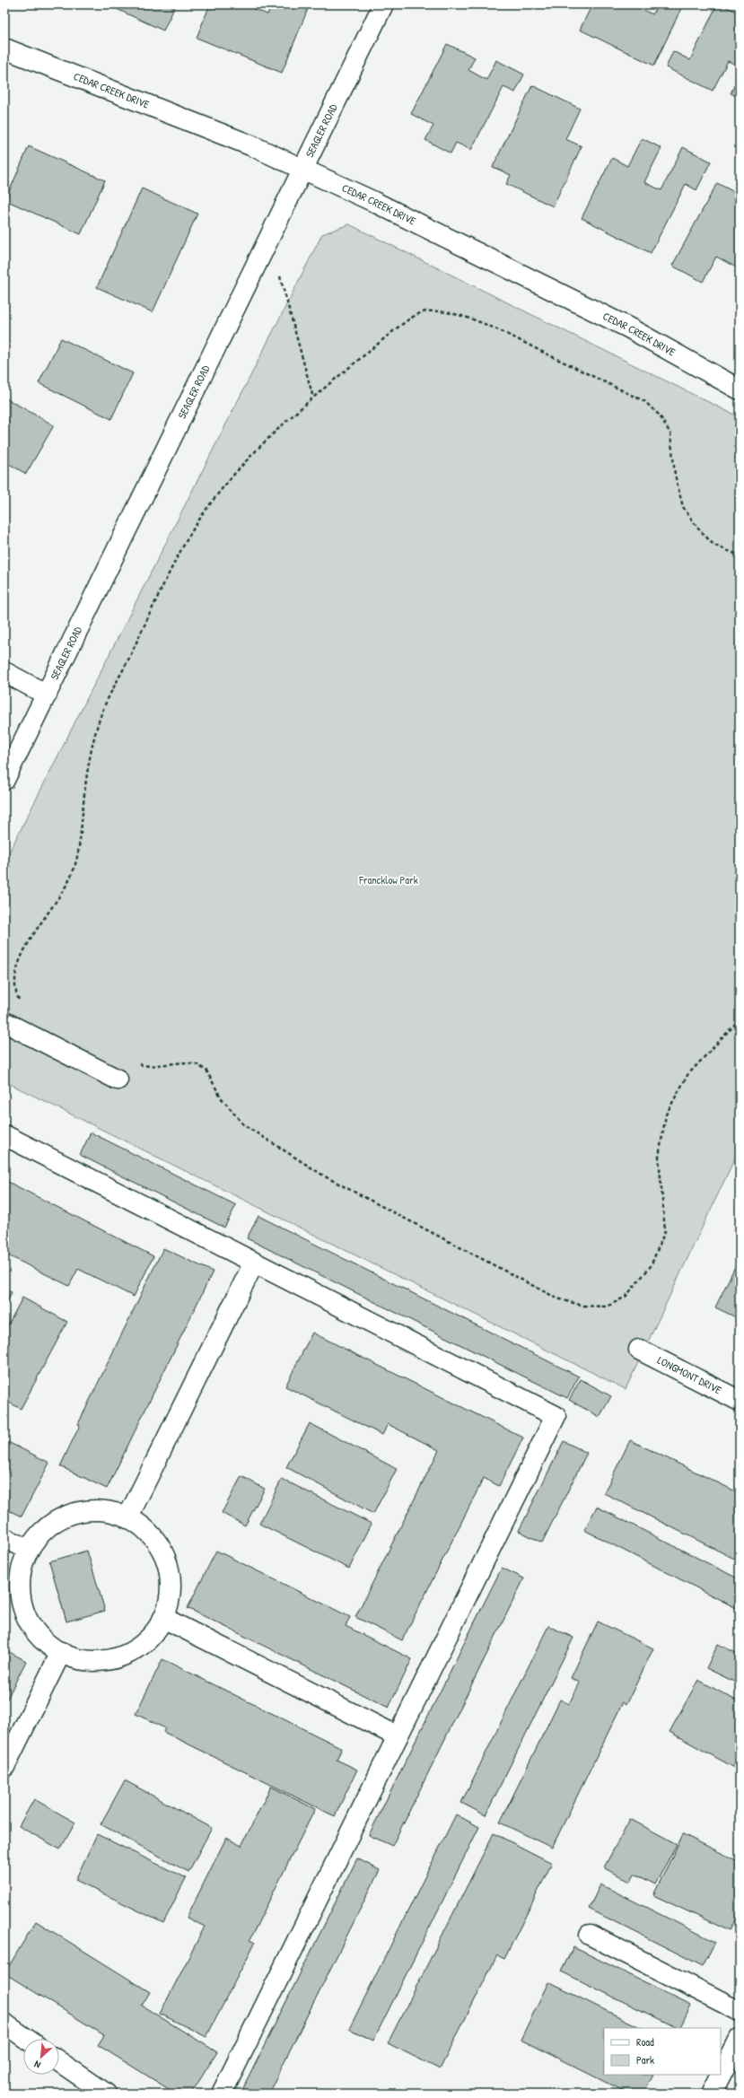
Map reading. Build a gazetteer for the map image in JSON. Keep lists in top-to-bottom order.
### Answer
{
  "streets": {
    "street": ["CEDAR CREEK DRIVE", "SEAGLER ROAD", "LONGMONT DRIVE"]
  },
  "crossings": [
    ["CEDAR CREEK DRIVE", "SEAGLER ROAD"]
  ],
  "parks": ["Francklow Park"],
  "legend": ["Road", "Park"],
  "north": "bottom left"
}
